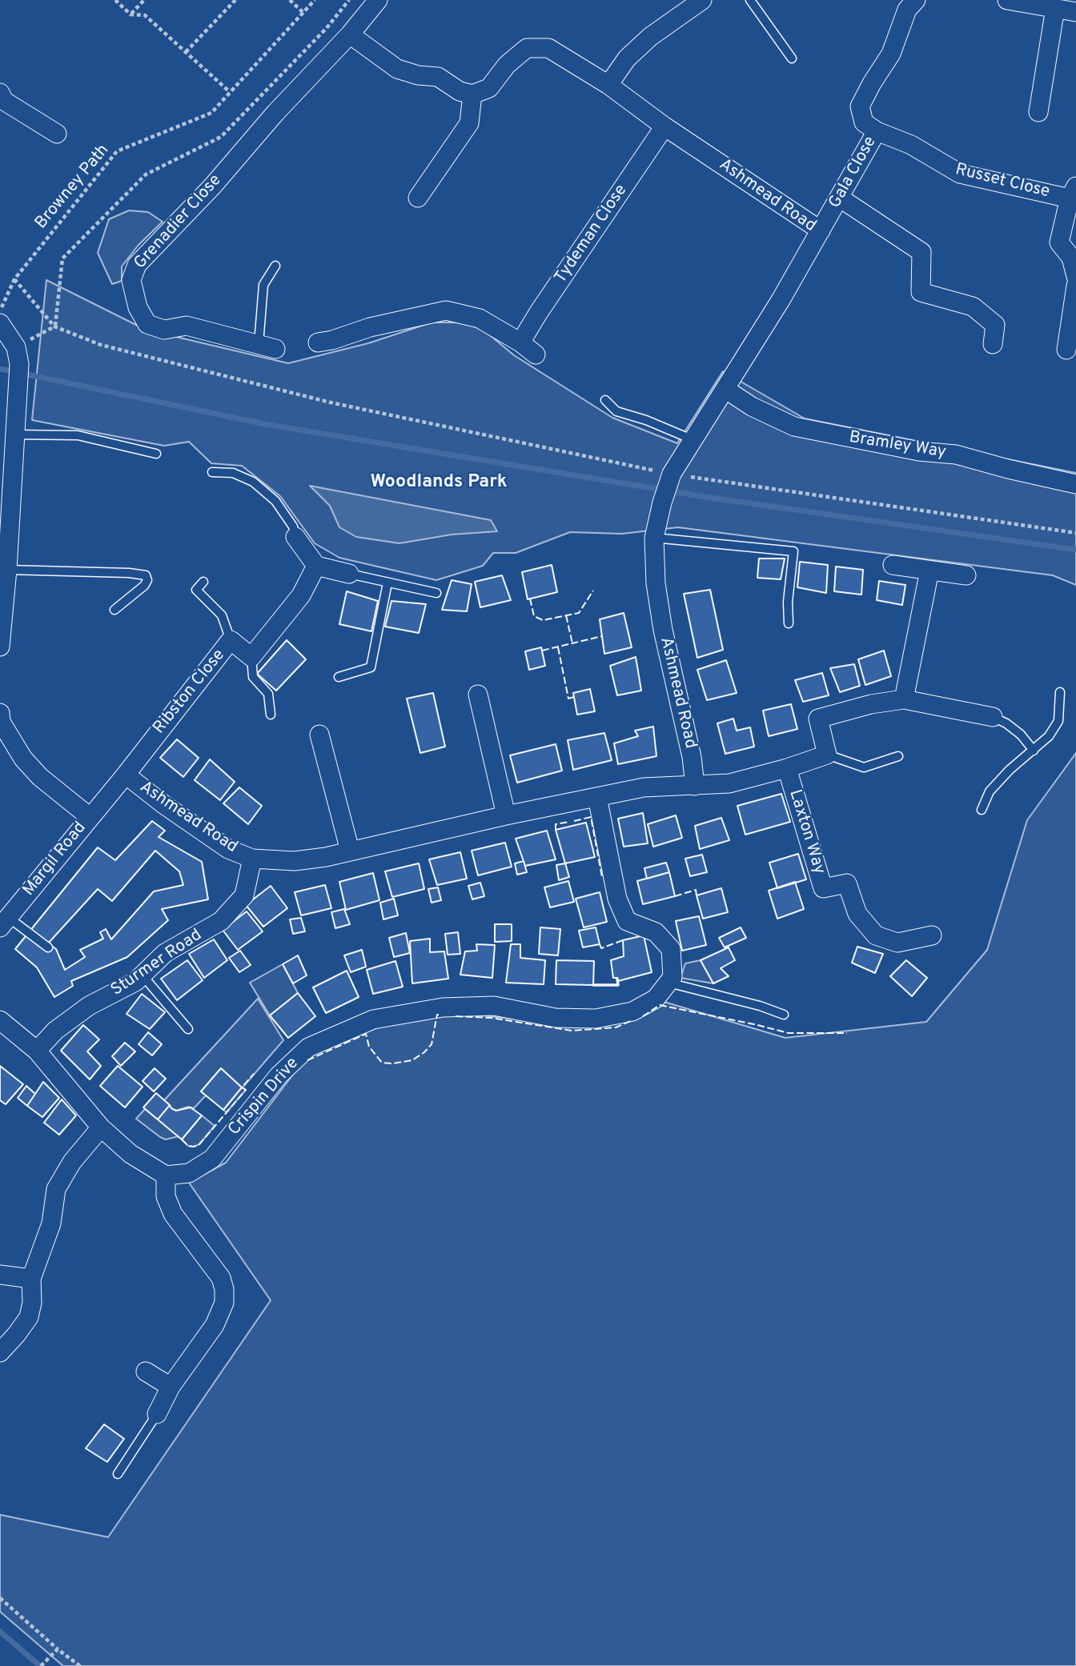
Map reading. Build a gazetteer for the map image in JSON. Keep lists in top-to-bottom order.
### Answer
{
  "streets": {
    "street": [
      "Gala Close",
      "Russet Close",
      "Ashmead Road",
      "Grenadier Close",
      "Tydeman Close",
      "Bramley Way",
      "Ribston Close",
      "Laxton Way",
      "Margil Road",
      "Sturmer Road",
      "Crispin Drive"
    ],
    "path": ["Browney Path"]
  },
  "crossings": [
    ["Gala Close", "Russet Close"],
    ["Gala Close", "Ashmead Road"],
    ["Ashmead Road", "Tydeman Close"],
    ["Ashmead Road", "Bramley Way"],
    ["Ashmead Road", "Ribston Close"],
    ["Ashmead Road", "Laxton Way"],
    ["Ashmead Road", "Margil Road"],
    ["Ashmead Road", "Sturmer Road"]
  ],
  "districts": ["Woodlands Park"]
}
